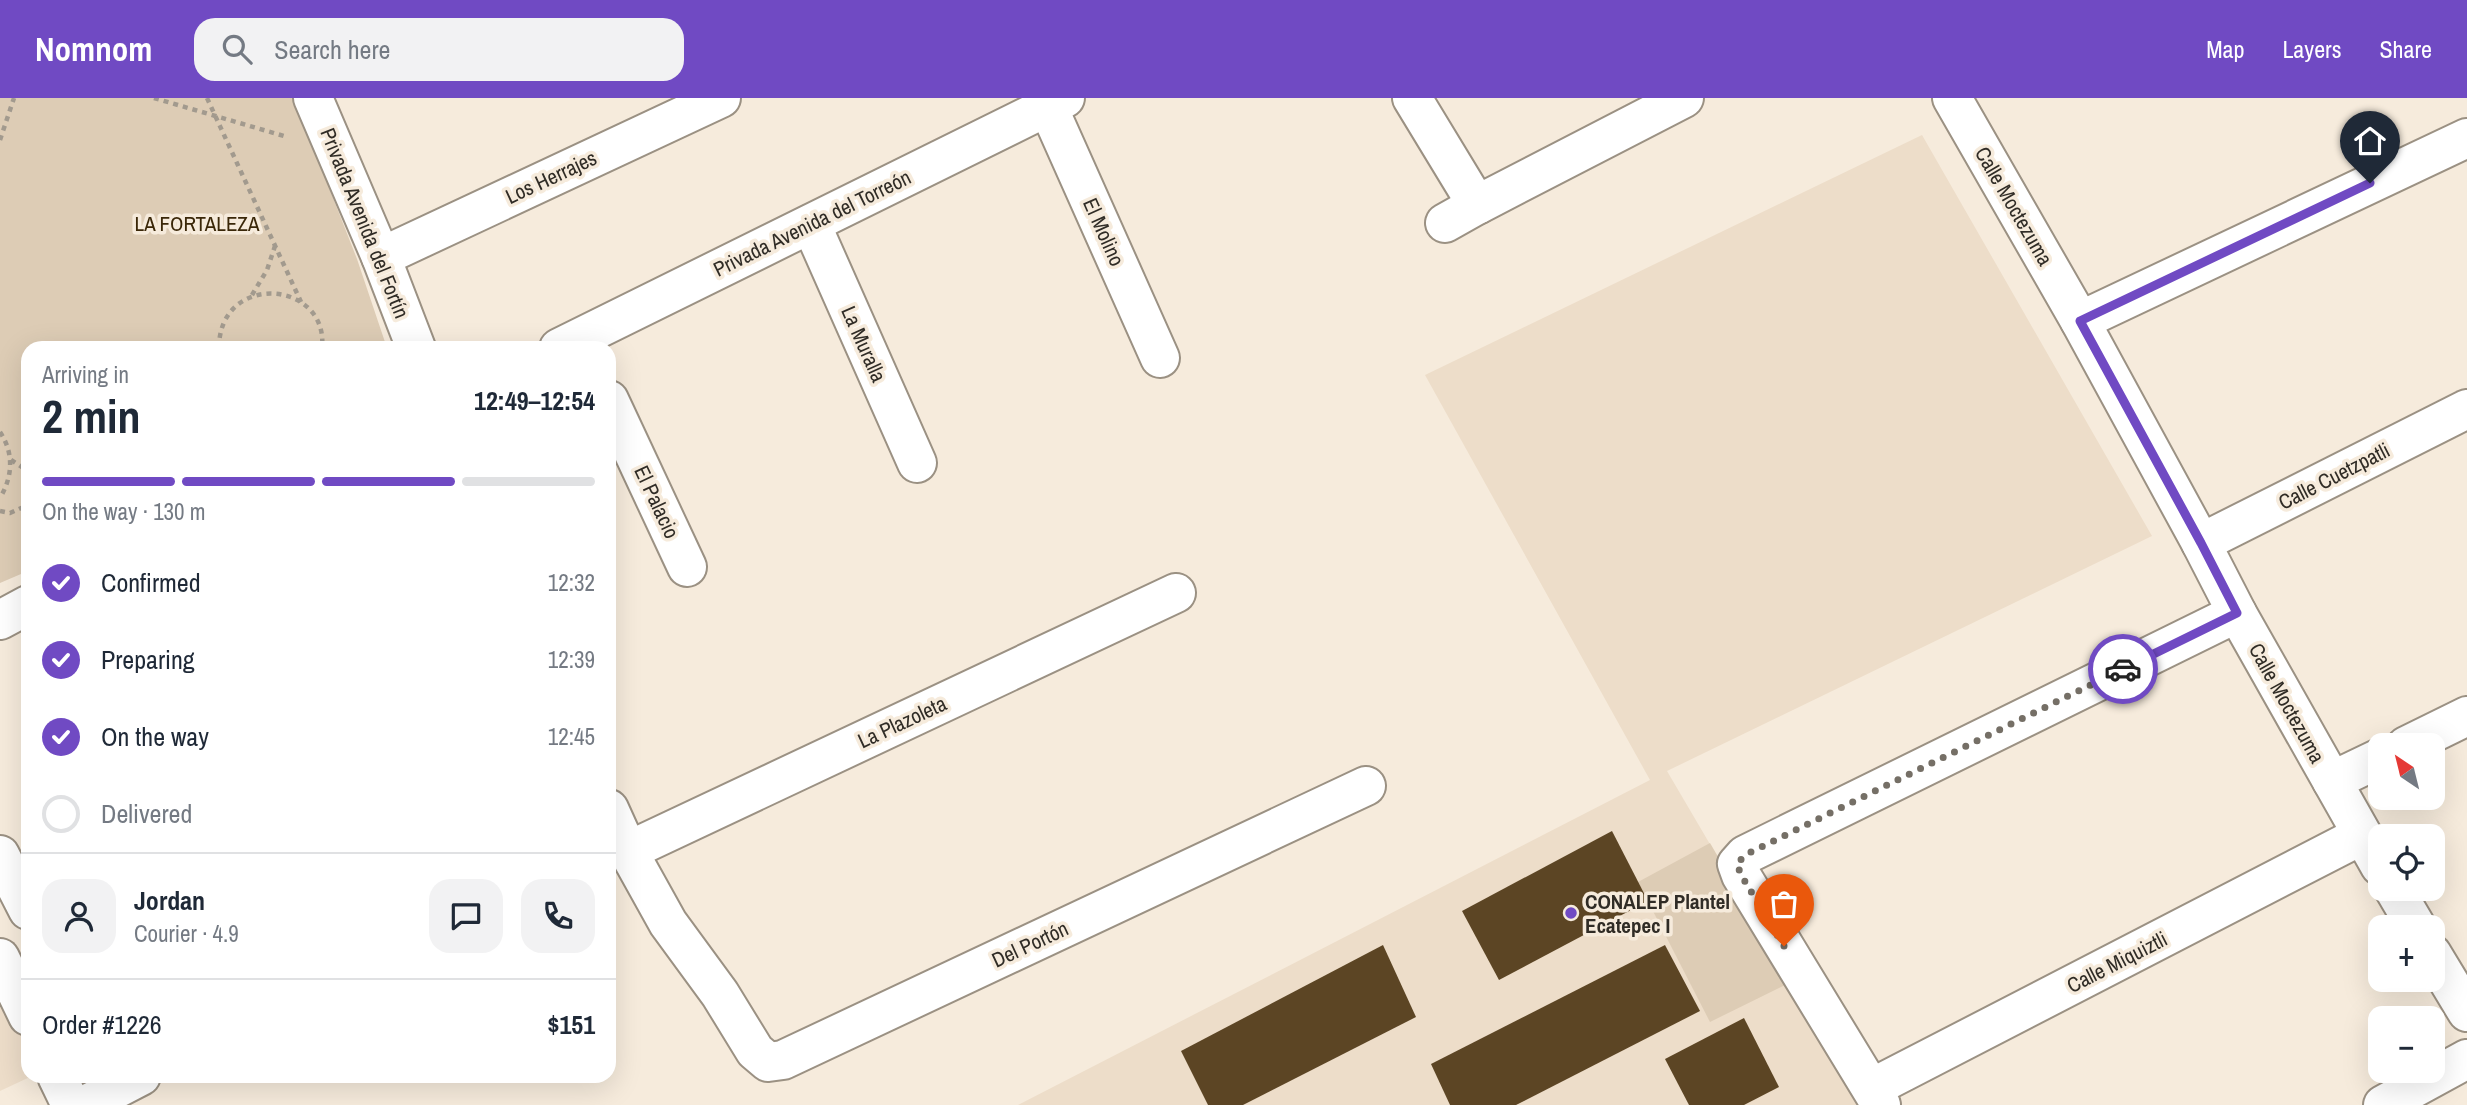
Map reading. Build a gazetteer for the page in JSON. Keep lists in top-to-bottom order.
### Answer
{
  "streets": {
    "street": [
      "Los Herrajes",
      "Calle Moctezuma",
      "Privada Avenida del Fortín",
      "Privada Avenida del Torreón",
      "El Molino",
      "La Muralla",
      "Calle Cuetzpatli",
      "El Palacio",
      "La Plazoleta",
      "Del Portón",
      "Calle Miquiztli"
    ]
  },
  "crossings": [
    ["Los Herrajes", "Privada Avenida del Fortín"],
    ["Calle Moctezuma", "Calle Cuetzpatli"],
    ["Privada Avenida del Torreón", "El Molino"],
    ["Privada Avenida del Torreón", "La Muralla"],
    ["La Plazoleta", "Del Portón"]
  ],
  "parks": ["LA FORTALEZA"],
  "places": ["CONALEP Plantel Ecatepec I"],
  "north": "top left",
  "page": {
    "header": "Nomnom",
    "search": "Search here",
    "nav": ["Map", "Layers", "Share"],
    "heading": ["2 min", "Arriving in", "12:49–12:54"],
    "panel": [
      "Jordan",
      "Courier · 4.9",
      "Order #1226",
      "$151"
    ],
    "bar": "On the way · 130 m",
    "list": [
      ["Confirmed", "12:32"],
      ["Preparing", "12:39"],
      ["On the way", "12:45"],
      "Delivered"
    ],
    "map_buttons": ["+", "−"]
  }
}
